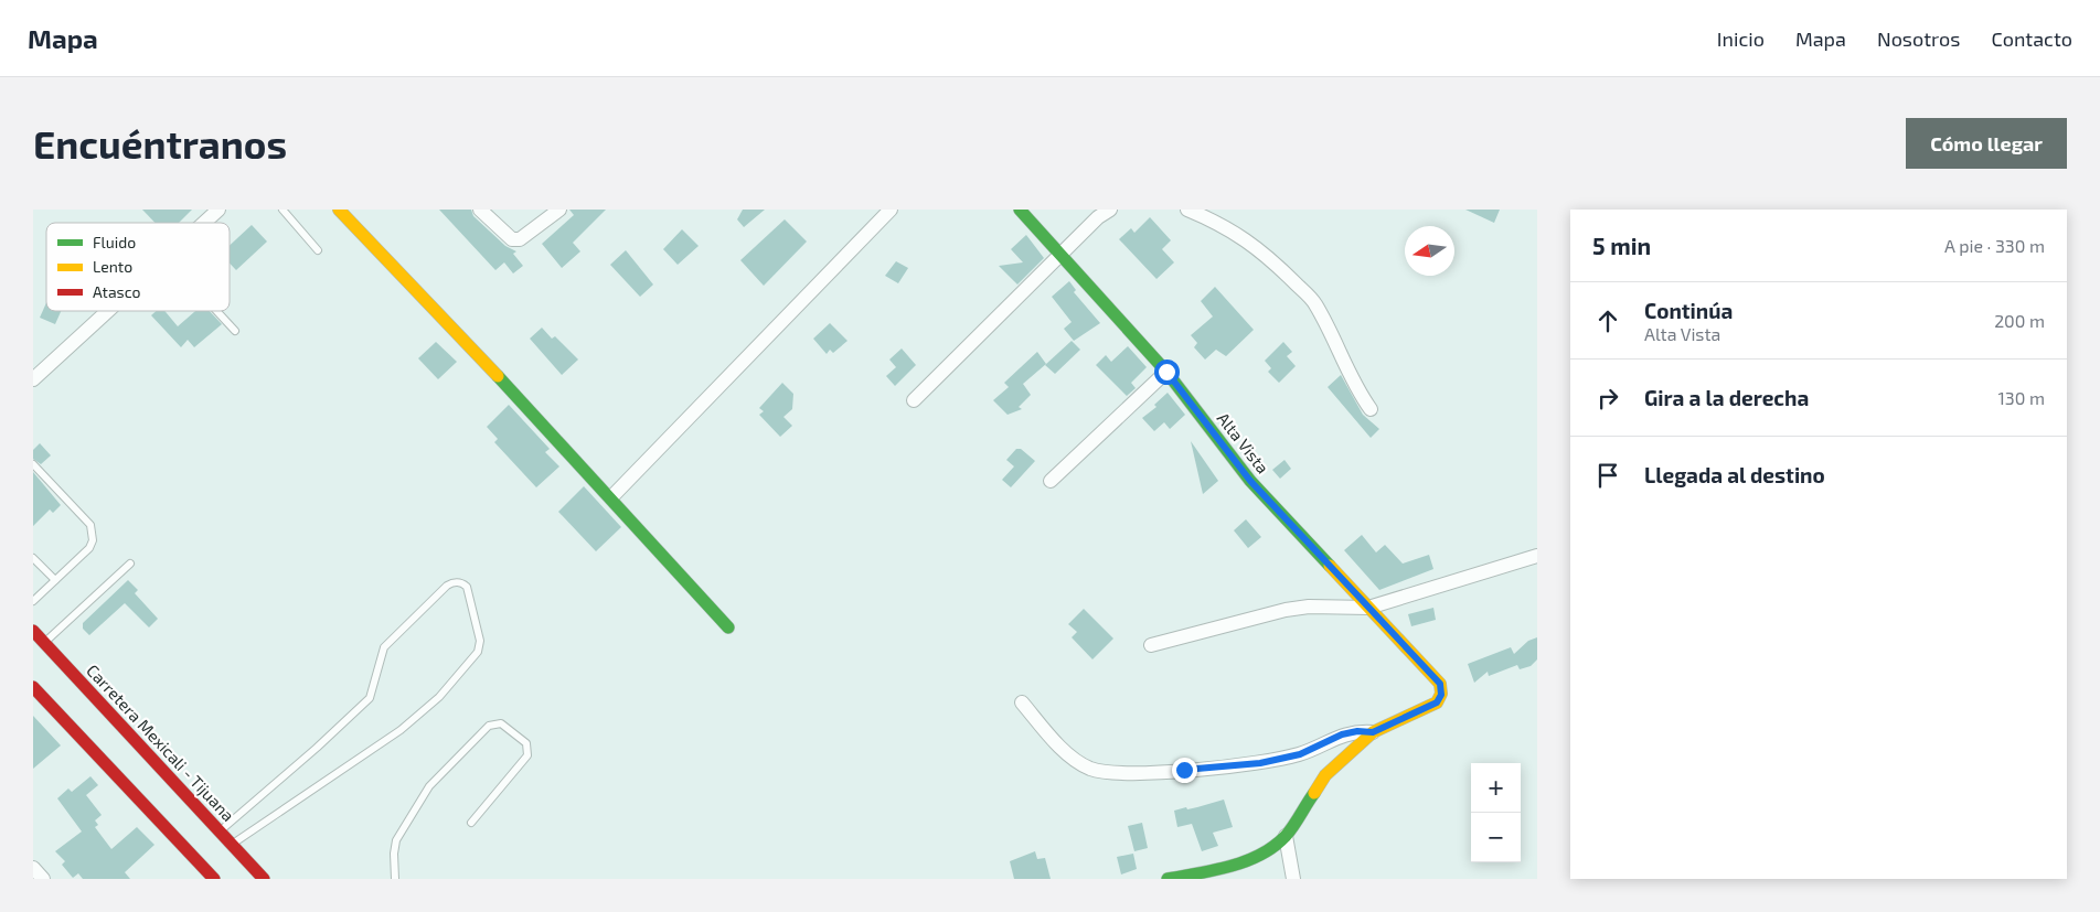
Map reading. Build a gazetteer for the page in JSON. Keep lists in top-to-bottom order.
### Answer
{
  "streets": {
    "street": ["Alta Vista", "Carretera Mexicali - Tijuana"]
  },
  "legend": ["Fluido", "Lento", "Atasco"],
  "north": "left",
  "page": {
    "header": "Mapa",
    "nav": [
      "Inicio",
      "Mapa",
      "Nosotros",
      "Contacto"
    ],
    "buttons": "Cómo llegar",
    "title": "Encuéntranos",
    "heading": ["5 min", "A pie · 330 m"],
    "list": [
      ["Continúa", "Alta Vista", "200 m"],
      ["Gira a la derecha", "130 m"],
      "Llegada al destino"
    ],
    "map_buttons": ["+", "−"]
  }
}
